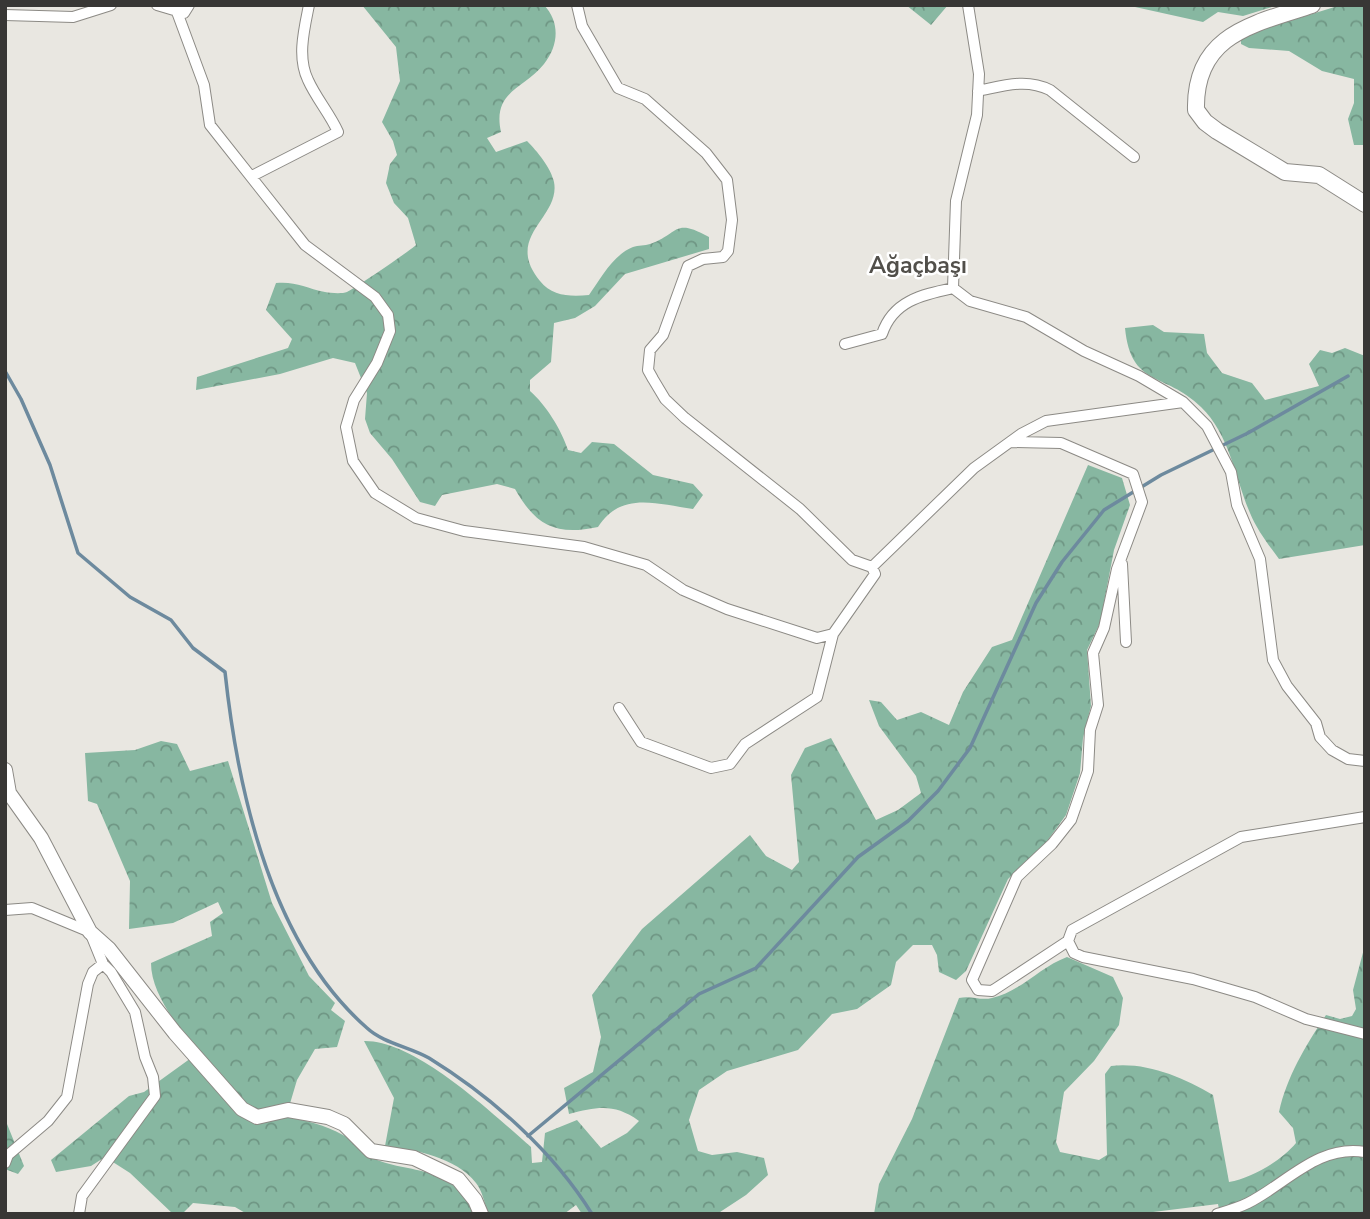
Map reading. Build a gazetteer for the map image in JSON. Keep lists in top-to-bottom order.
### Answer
{
  "districts": ["Ağaçbaşı"]
}
